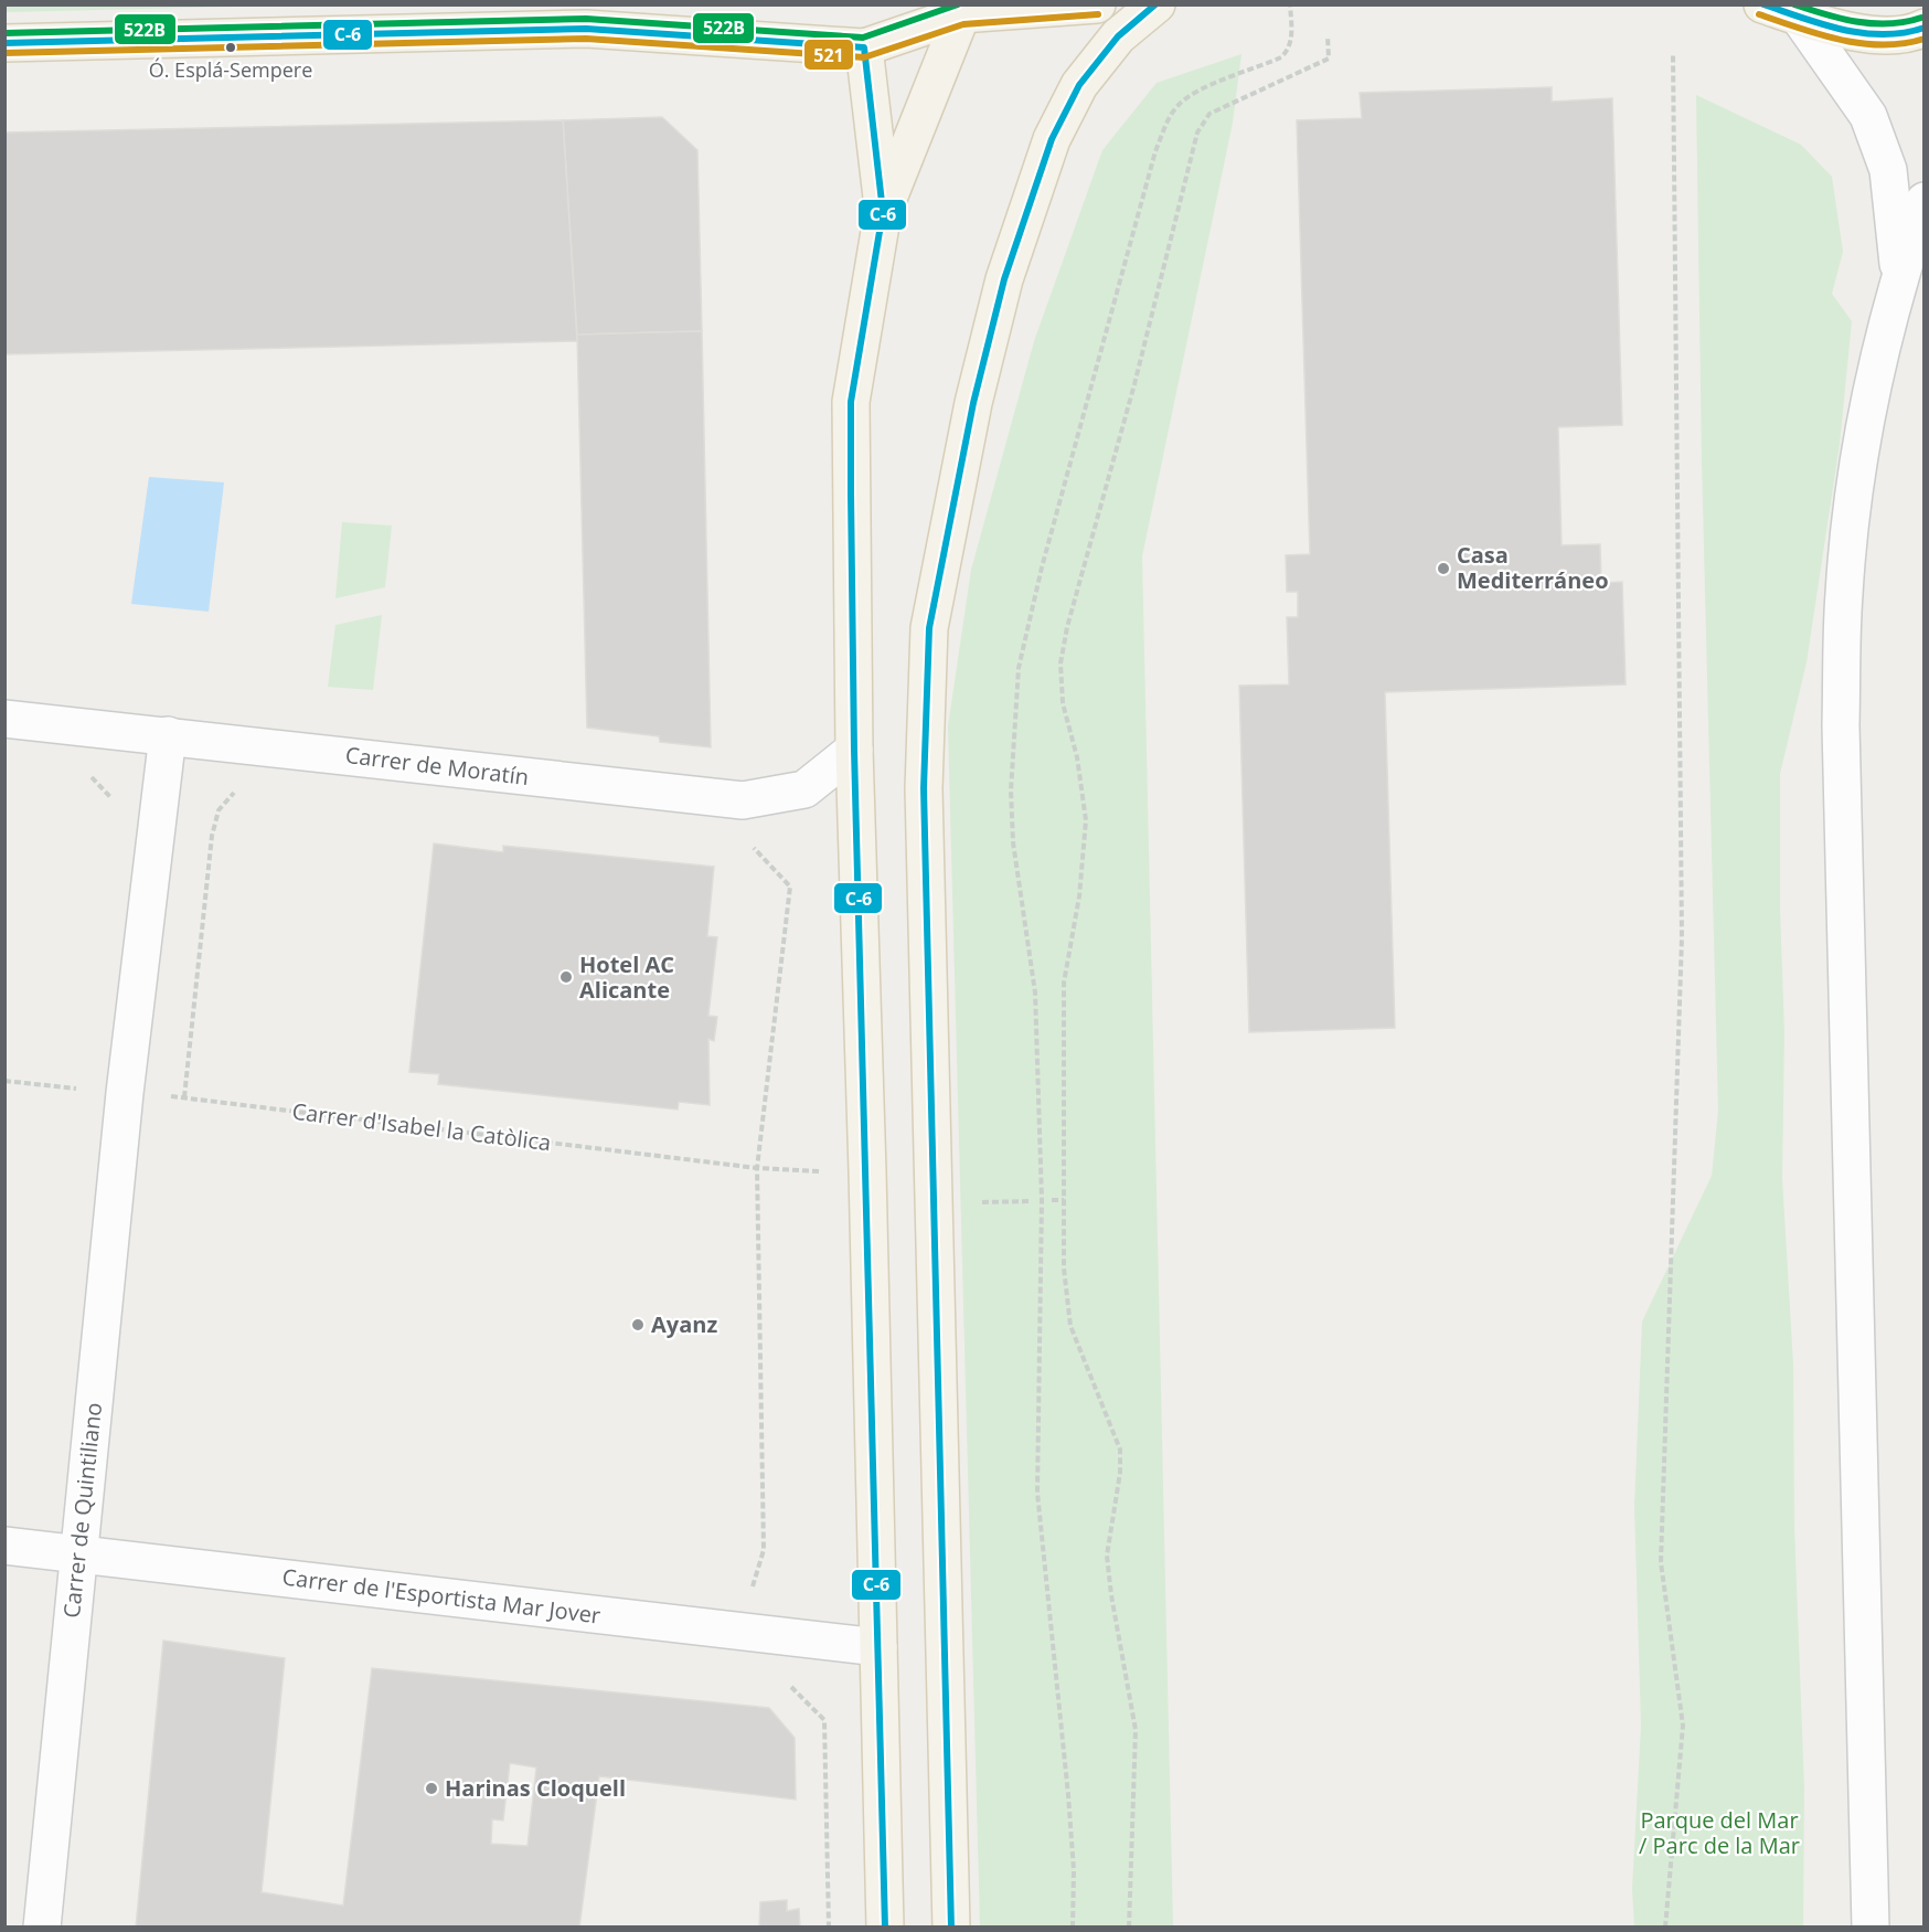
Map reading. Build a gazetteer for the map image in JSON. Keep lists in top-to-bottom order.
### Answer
{
  "streets": {
    "street": ["Carrer de Moratín", "Carrer de Quintiliano", "Carrer de l'Esportista Mar Jover"],
    "path": ["Carrer d'Isabel la Catòlica"]
  },
  "crossings": [
    ["Carrer de Moratín", "Carrer de Quintiliano"],
    ["Carrer d'Isabel la Catòlica", "Carrer de Quintiliano"],
    ["Carrer de Quintiliano", "Carrer de l'Esportista Mar Jover"]
  ],
  "parks": ["Parque del Mar / Parc de la Mar"],
  "places": [
    "Ó. Esplá-Sempere",
    "Casa Mediterráneo",
    "Hotel AC Alicante",
    "Ayanz",
    "Harinas Cloquell"
  ],
  "lines": ["transit line C-6", "transit line 522B", "transit line 521"]
}
